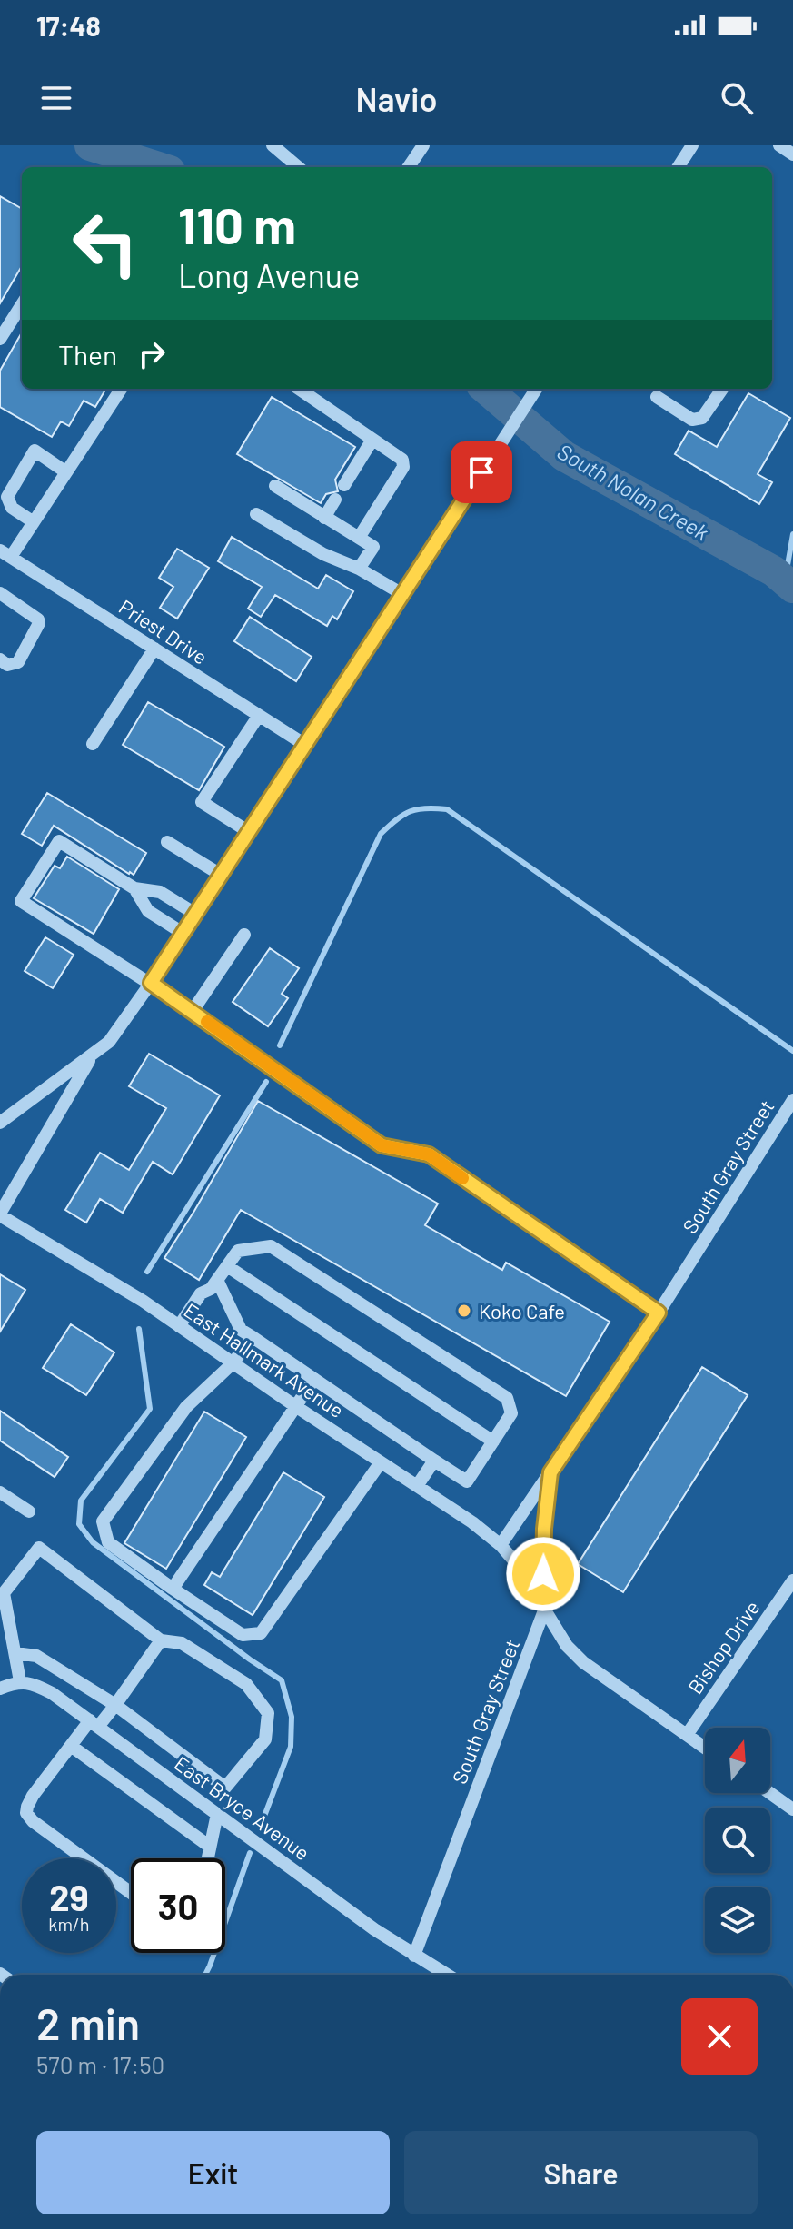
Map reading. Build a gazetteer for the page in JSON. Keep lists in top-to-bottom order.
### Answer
{
  "streets": {
    "street": [
      "Priest Drive",
      "South Gray Street",
      "East Hallmark Avenue",
      "Bishop Drive",
      "East Bryce Avenue"
    ]
  },
  "crossings": [
    ["South Gray Street", "East Hallmark Avenue"],
    ["South Gray Street", "East Bryce Avenue"],
    ["East Hallmark Avenue", "Bishop Drive"]
  ],
  "water": ["South Nolan Creek"],
  "places": ["Koko Cafe"],
  "north": "top",
  "page": {
    "status": "17:48",
    "header": "Navio",
    "turn": ["110 m", "Long Avenue"],
    "then": "Then",
    "speed": "29 km/h",
    "limit": "30",
    "heading": ["2 min", "570 m · 17:50"],
    "buttons": ["Exit", "Share"]
  }
}
